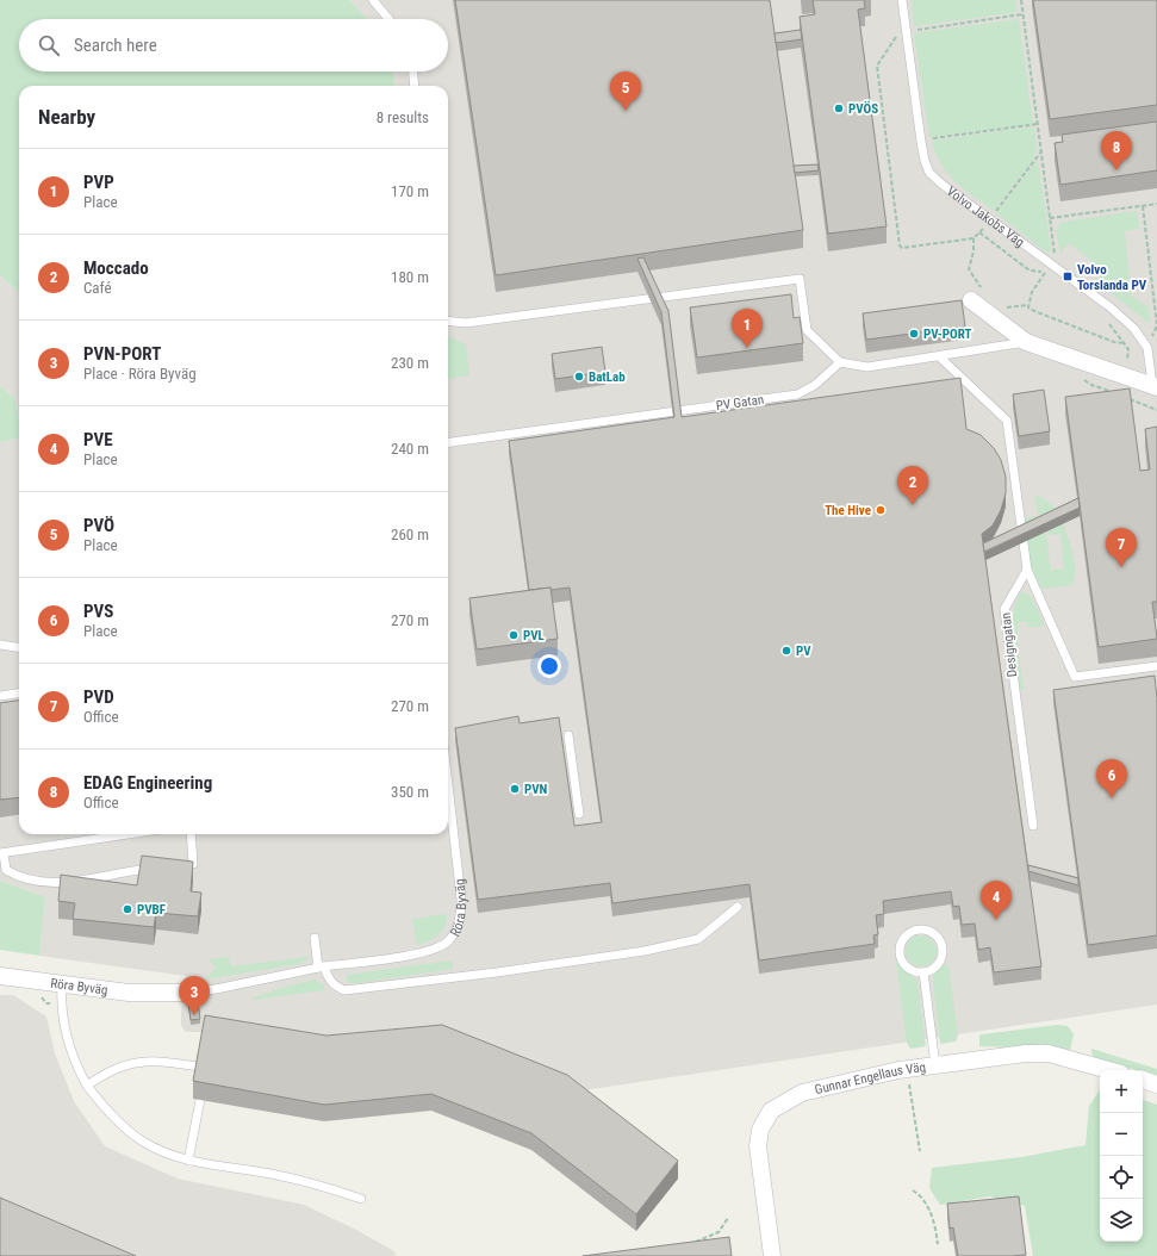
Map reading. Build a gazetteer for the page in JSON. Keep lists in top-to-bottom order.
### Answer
{
  "streets": {
    "street": ["Volvo Jakobs Väg", "Röra Byväg", "Gunnar Engellaus Väg"],
    "lane": ["PV Gatan", "Designgatan"]
  },
  "places": {
    "other": [
      "PVÖS",
      "PV-PORT",
      "BatLab",
      "The Hive",
      "PVL",
      "PV",
      "PVN",
      "PVBF"
    ],
    "transit": ["Volvo Torslanda PV"]
  },
  "page": {
    "search": "Search here",
    "pins": [
      "5",
      "8",
      "1",
      "2",
      "7",
      "6",
      "4",
      "3"
    ],
    "heading": ["Nearby", "8 results"],
    "list": [
      {
        "mark": "1",
        "name": "PVP",
        "note": "Place",
        "value": "170 m"
      },
      {
        "mark": "2",
        "name": "Moccado",
        "note": "Café",
        "value": "180 m"
      },
      {
        "mark": "3",
        "name": "PVN-PORT",
        "note": "Place · Röra Byväg",
        "value": "230 m"
      },
      {
        "mark": "4",
        "name": "PVE",
        "note": "Place",
        "value": "240 m"
      },
      {
        "mark": "5",
        "name": "PVÖ",
        "note": "Place",
        "value": "260 m"
      },
      {
        "mark": "6",
        "name": "PVS",
        "note": "Place",
        "value": "270 m"
      },
      {
        "mark": "7",
        "name": "PVD",
        "note": "Office",
        "value": "270 m"
      },
      {
        "mark": "8",
        "name": "EDAG Engineering",
        "note": "Office",
        "value": "350 m"
      }
    ],
    "map_buttons": ["+", "−"]
  }
}
